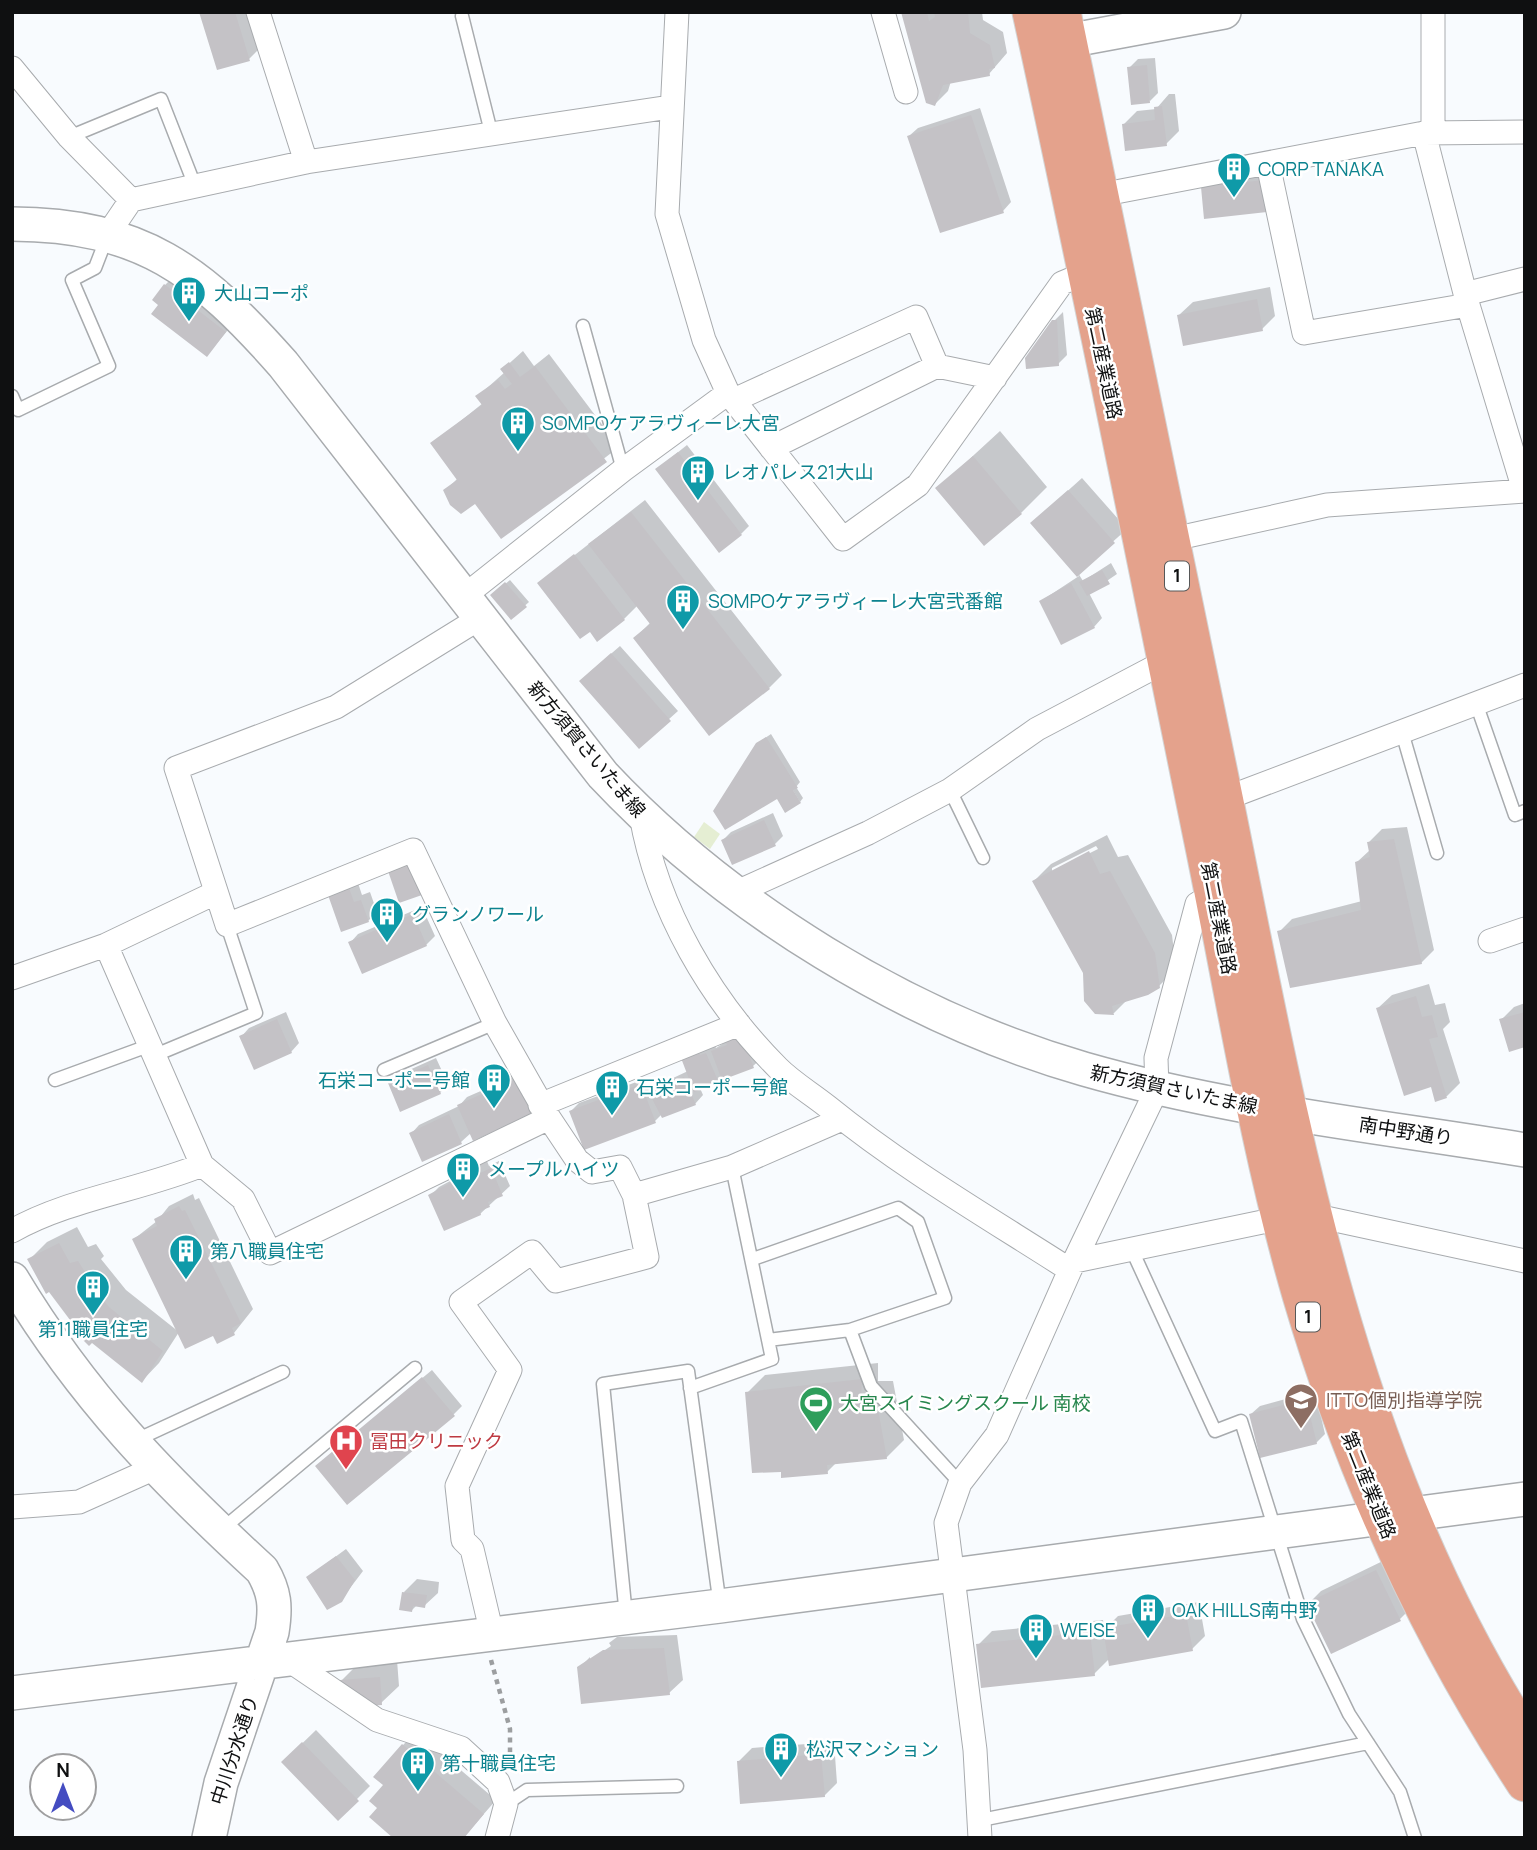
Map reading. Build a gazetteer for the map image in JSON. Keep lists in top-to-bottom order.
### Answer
{
  "streets": {
    "main road": ["第二産業道路", "1"],
    "street": ["新方須賀さいたま線", "南中野通り", "中川分水通り"]
  },
  "crossings": [
    ["第二産業道路", "新方須賀さいたま線"],
    ["第二産業道路", "南中野通り"],
    ["新方須賀さいたま線", "南中野通り"]
  ],
  "places": {
    "building": [
      "CORP TANAKA",
      "大山コーポ",
      "SOMPOケアラヴィーレ大宮",
      "レオパレス21大山",
      "SOMPOケアラヴィーレ大宮弐番館",
      "グランノワール",
      "石栄コーポ二号館",
      "石栄コーポ一号館",
      "メープルハイツ",
      "第八職員住宅",
      "第11職員住宅",
      "OAK HILLS南中野",
      "WEISE",
      "松沢マンション",
      "第十職員住宅"
    ],
    "school or university": ["ITTO個別指導学院"],
    "sports": ["大宮スイミングスクール 南校"],
    "hospital": ["冨田クリニック"]
  },
  "north": "top"
}
